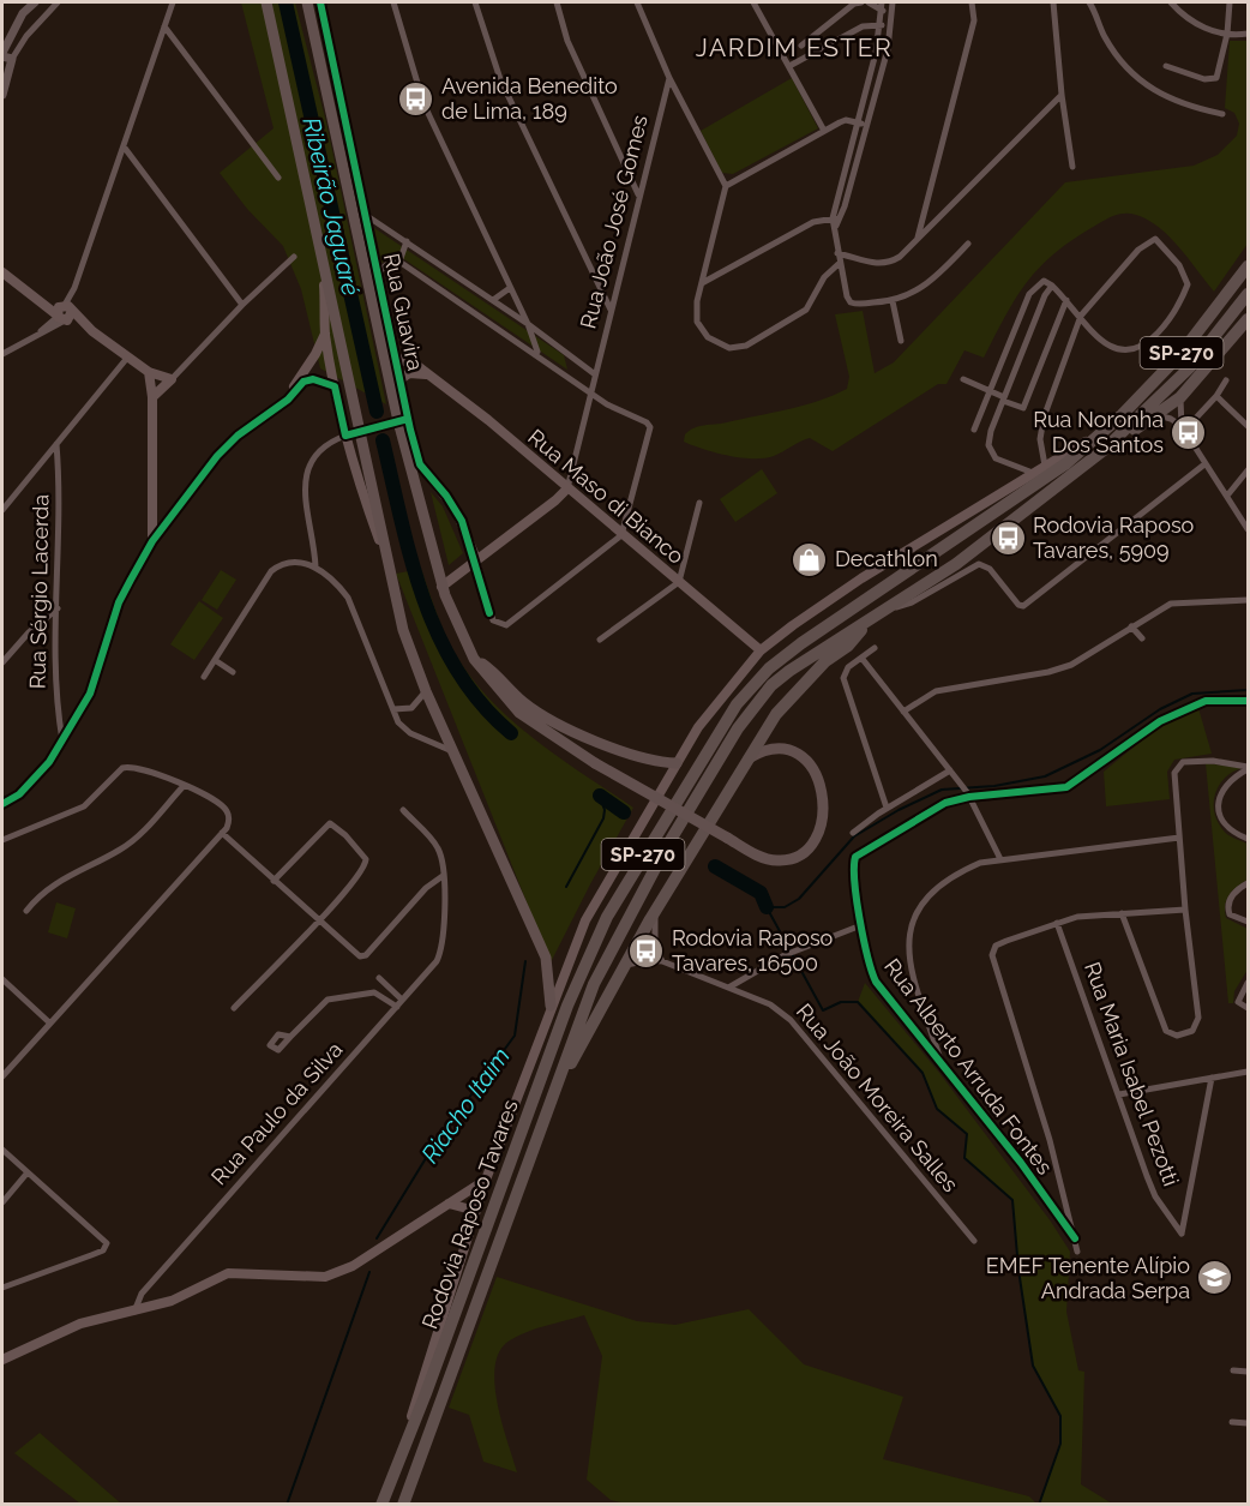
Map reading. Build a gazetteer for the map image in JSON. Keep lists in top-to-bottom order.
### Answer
{
  "streets": {
    "highway": ["SP-270", "Rodovia Raposo Tavares"],
    "main road": ["Rua Guavira", "Rua Maso di Bianco"],
    "street": [
      "Rua João José Gomes",
      "Rua Sérgio Lacerda",
      "Rua Alberto Arruda Fontes",
      "Rua Maria Isabel Pezotti",
      "Rua João Moreira Salles",
      "Rua Paulo da Silva"
    ]
  },
  "crossings": [
    ["Rua João José Gomes", "Rua Maso di Bianco"],
    ["Rua Guavira", "Rua Maso di Bianco"]
  ],
  "districts": ["JARDIM ESTER"],
  "water": ["Ribeirão Jaguaré", "Riacho Itaim"],
  "places": {
    "bus stop": [
      "Avenida Benedito de Lima, 189",
      "Rua Noronha Dos Santos",
      "Rodovia Raposo Tavares, 5909",
      "Rodovia Raposo Tavares, 16500"
    ],
    "shop": ["Decathlon"],
    "school or university": ["EMEF Tenente Alípio Andrada Serpa"]
  }
}
